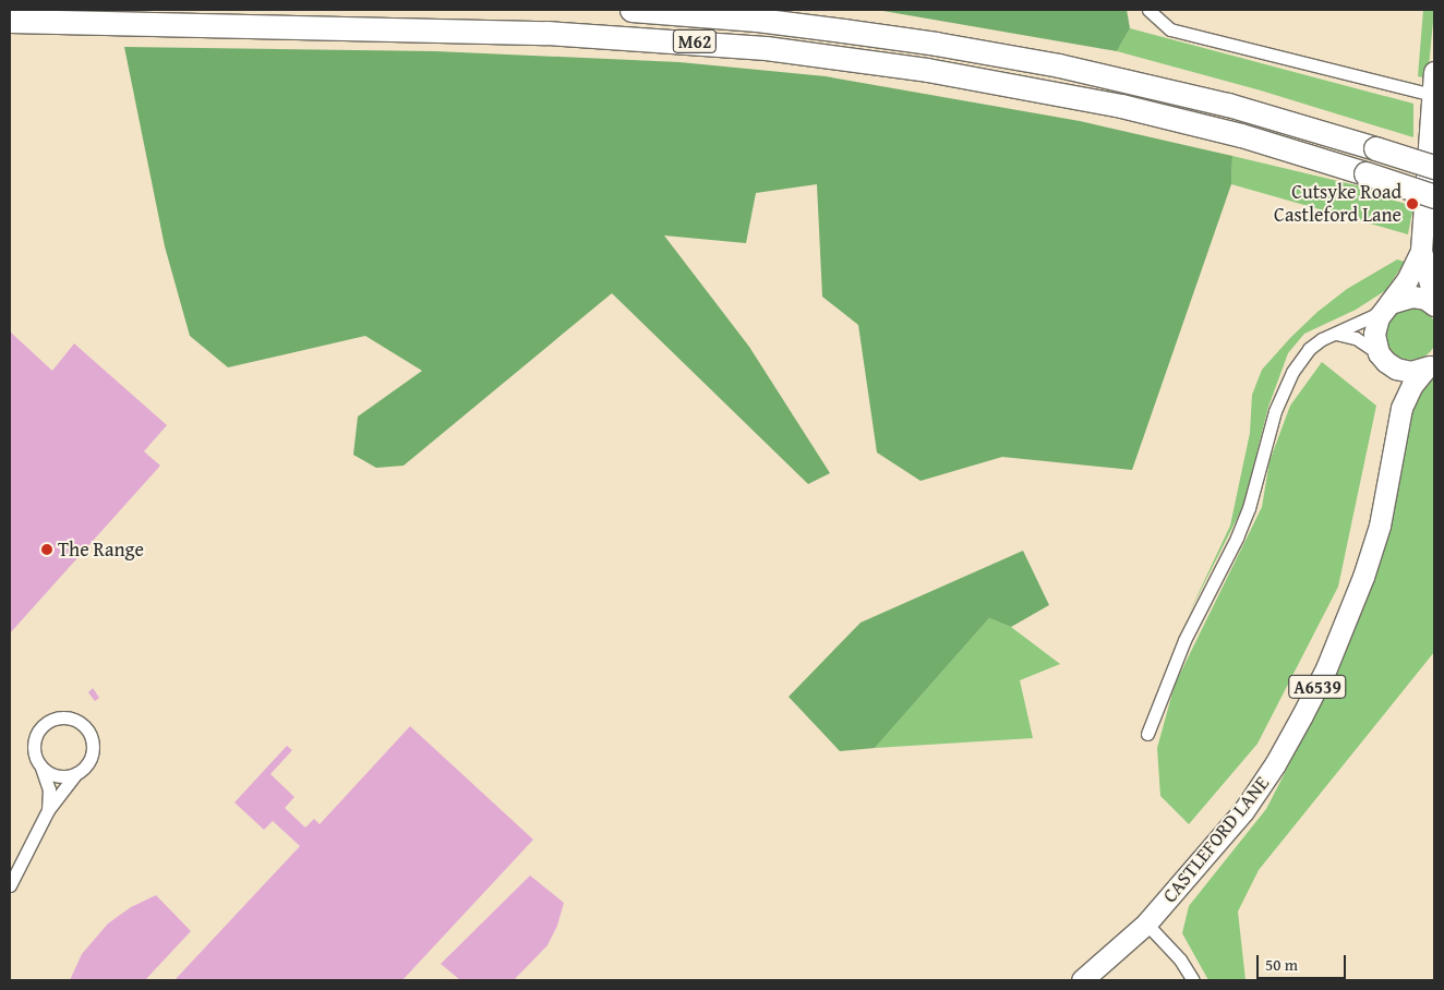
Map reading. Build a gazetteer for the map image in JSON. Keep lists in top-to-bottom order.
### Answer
{
  "streets": {
    "highway": ["M62"],
    "main road": ["A6539", "CASTLEFORD LANE"]
  },
  "crossings": [
    ["A6539", "CASTLEFORD LANE"]
  ],
  "places": ["Cutsyke Road Castleford Lane", "The Range"],
  "scale_bar": "50 m"
}
